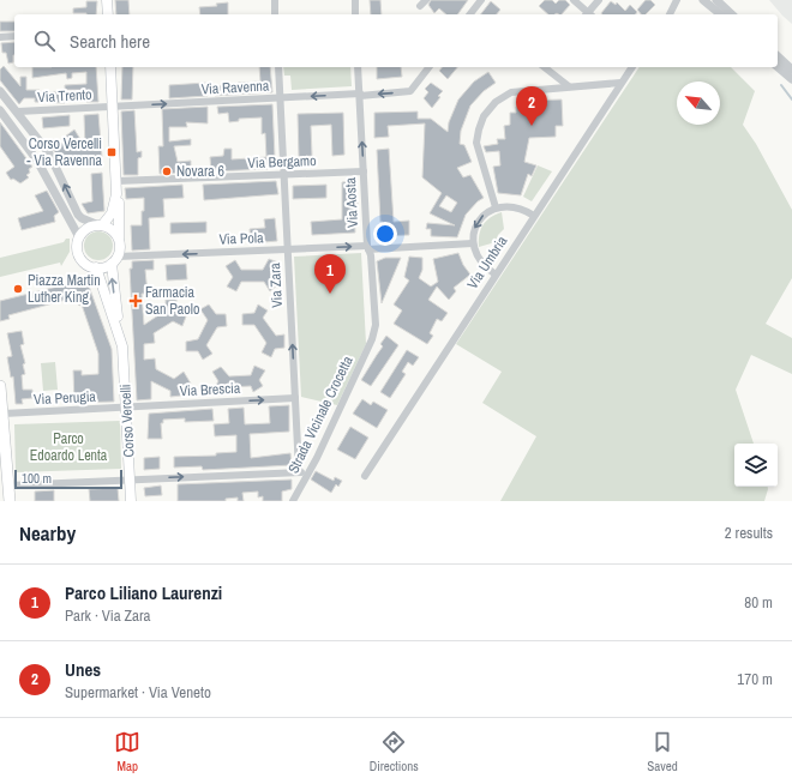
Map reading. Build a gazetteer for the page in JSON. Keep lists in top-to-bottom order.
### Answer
{
  "streets": {
    "main road": ["Corso Vercelli"],
    "street": [
      "Via Ravenna",
      "Via Trento",
      "Via Bergamo",
      "Via Aosta",
      "Via Pola",
      "Via Umbria",
      "Via Zara",
      "Via Brescia",
      "Via Perugia",
      "Strada Vicinale Crocetta"
    ]
  },
  "crossings": [
    ["Via Ravenna", "Via Trento"],
    ["Via Ravenna", "Via Aosta"],
    ["Via Ravenna", "Via Zara"],
    ["Via Bergamo", "Via Aosta"],
    ["Via Bergamo", "Via Zara"],
    ["Via Aosta", "Via Pola"],
    ["Via Aosta", "Strada Vicinale Crocetta"],
    ["Via Pola", "Via Zara"],
    ["Via Pola", "Corso Vercelli"],
    ["Via Zara", "Via Brescia"],
    ["Via Zara", "Strada Vicinale Crocetta"],
    ["Via Brescia", "Via Perugia"],
    ["Via Brescia", "Corso Vercelli"],
    ["Via Perugia", "Corso Vercelli"]
  ],
  "one_way": ["Via Zara", "Via Brescia"],
  "parks": ["Parco Edoardo Lenta"],
  "places": {
    "transit": ["Corso Vercelli - Via Ravenna"],
    "other": ["Novara 6", "Piazza Martin Luther King"],
    "health": ["Farmacia San Paolo"]
  },
  "scale_bar": "100 m",
  "north": "top left",
  "page": {
    "search": "Search here",
    "pins": ["2", "1"],
    "scale": "100 m",
    "heading": ["Nearby", "2 results"],
    "list": [
      {
        "mark": "1",
        "name": "Parco Liliano Laurenzi",
        "note": "Park · Via Zara",
        "value": "80 m"
      },
      {
        "mark": "2",
        "name": "Unes",
        "note": "Supermarket · Via Veneto",
        "value": "170 m"
      }
    ],
    "nav": ["Map", "Directions", "Saved"]
  }
}
